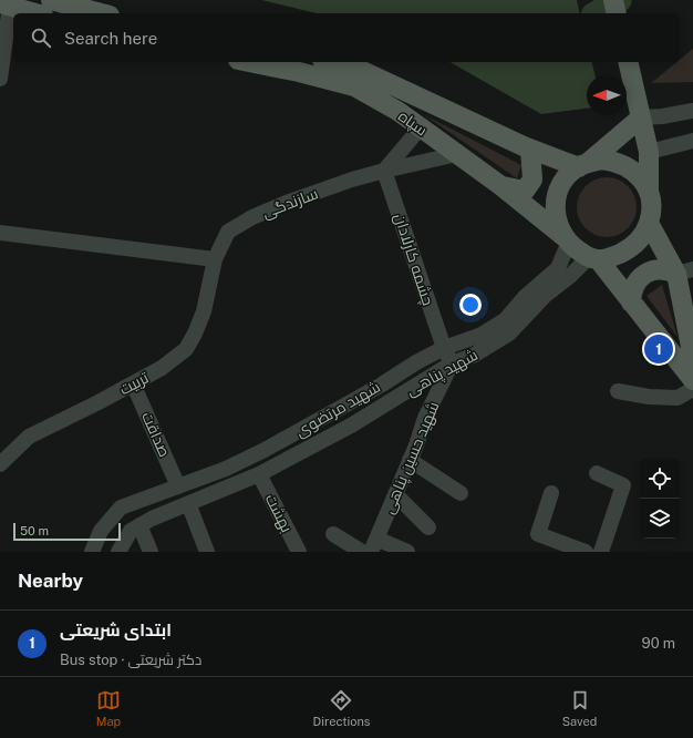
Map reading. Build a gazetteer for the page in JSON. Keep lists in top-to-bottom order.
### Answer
{
  "streets": {
    "main road": ["سپاه"],
    "street": [
      "سازندگی",
      "چشمه کارلادان",
      "شهید پناهی",
      "تربیت",
      "شهيد مرتضوی",
      "صداقت",
      "شهید حسین پناهی",
      "بهشت"
    ]
  },
  "crossings": [
    ["سپاه", "سازندگی"],
    ["سپاه", "شهید پناهی"],
    ["سپاه", "شهيد مرتضوی"],
    ["سازندگی", "چشمه کارلادان"],
    ["سازندگی", "تربیت"],
    ["چشمه کارلادان", "شهید پناهی"],
    ["چشمه کارلادان", "شهيد مرتضوی"],
    ["چشمه کارلادان", "شهید حسین پناهی"],
    ["شهید پناهی", "شهيد مرتضوی"],
    ["شهید پناهی", "شهید حسین پناهی"],
    ["شهید پناهی", "بهشت"],
    ["تربیت", "صداقت"],
    ["شهيد مرتضوی", "صداقت"]
  ],
  "scale_bar": "50 m",
  "north": "left",
  "page": {
    "search": "Search here",
    "pins": "1",
    "scale": "50 m",
    "heading": "Nearby",
    "list": [
      {
        "mark": "1",
        "name": "ابتدای شریعتی",
        "note": "Bus stop · دکتر شریعتی",
        "value": "90 m"
      }
    ],
    "nav": ["Map", "Directions", "Saved"]
  }
}
